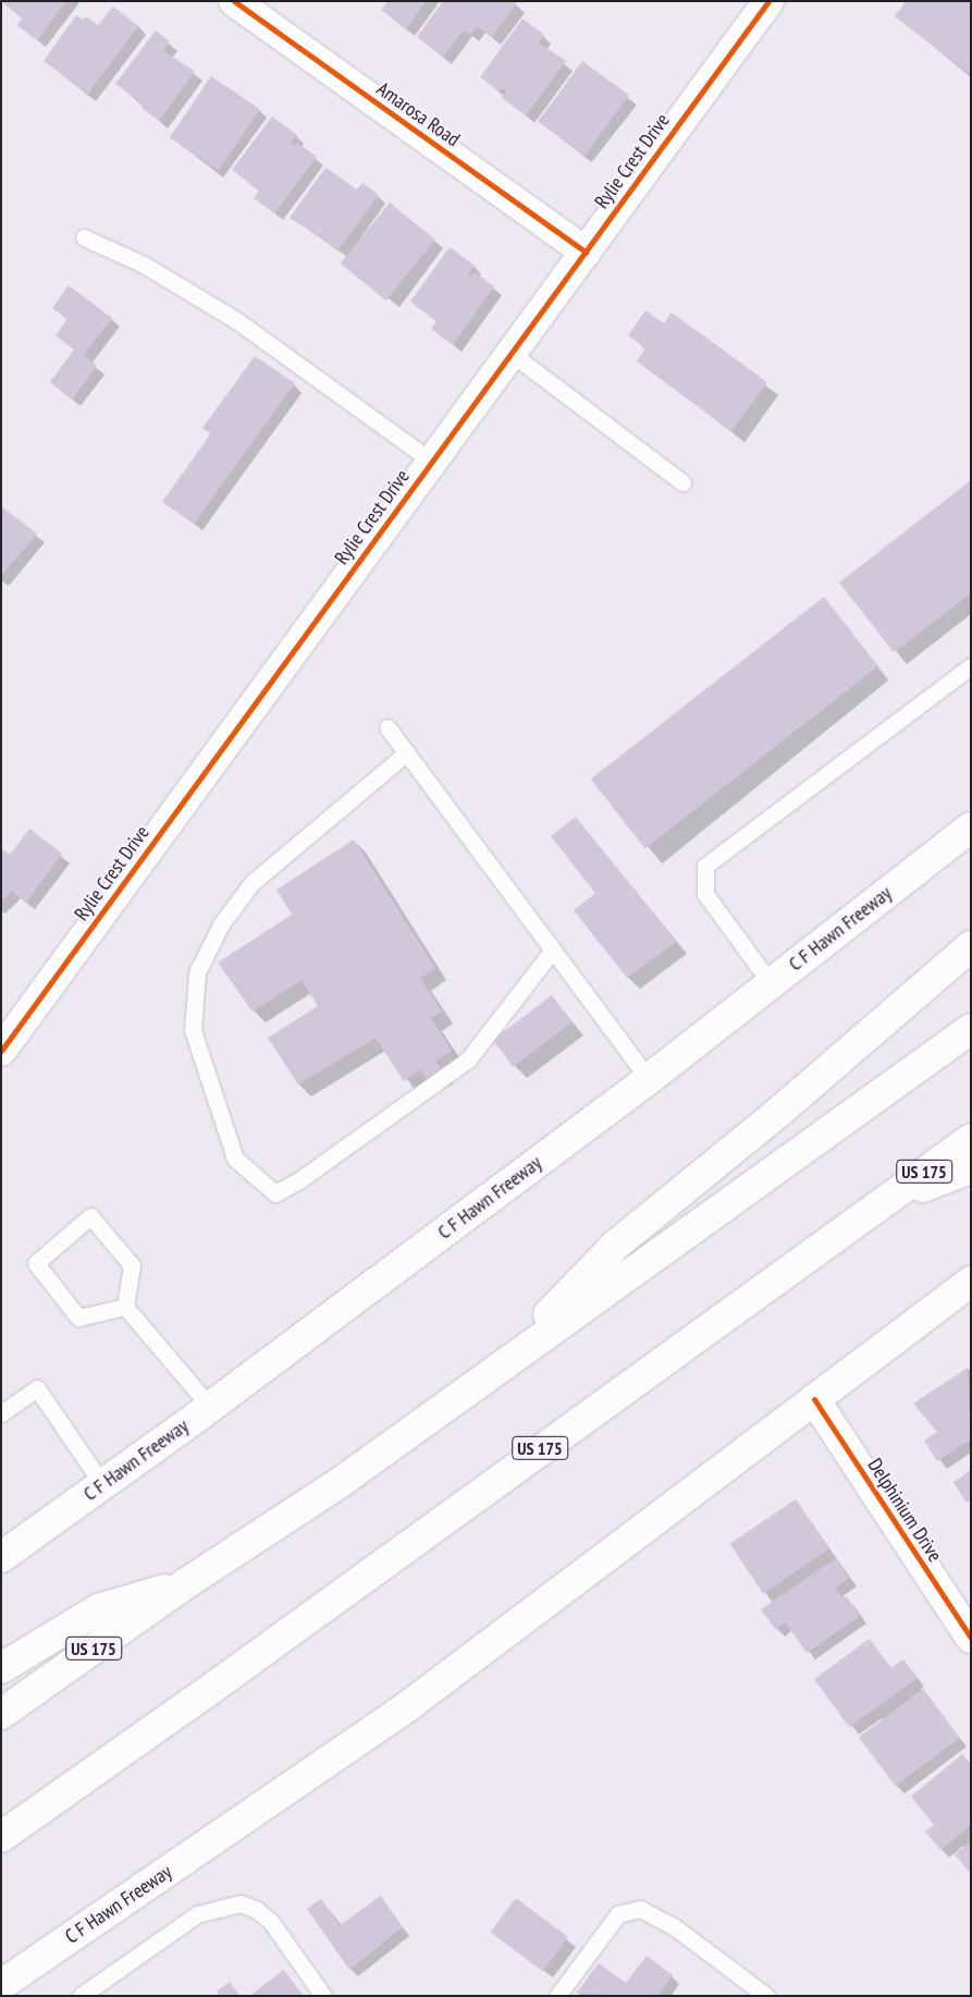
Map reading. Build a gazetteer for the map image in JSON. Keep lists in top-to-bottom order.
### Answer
{
  "streets": {
    "main road": [
      "Amarosa Road",
      "Rylie Crest Drive",
      "C F Hawn Freeway",
      "US 175",
      "Delphinium Drive"
    ]
  },
  "crossings": [
    ["Amarosa Road", "Rylie Crest Drive"],
    ["C F Hawn Freeway", "Delphinium Drive"]
  ]
}
